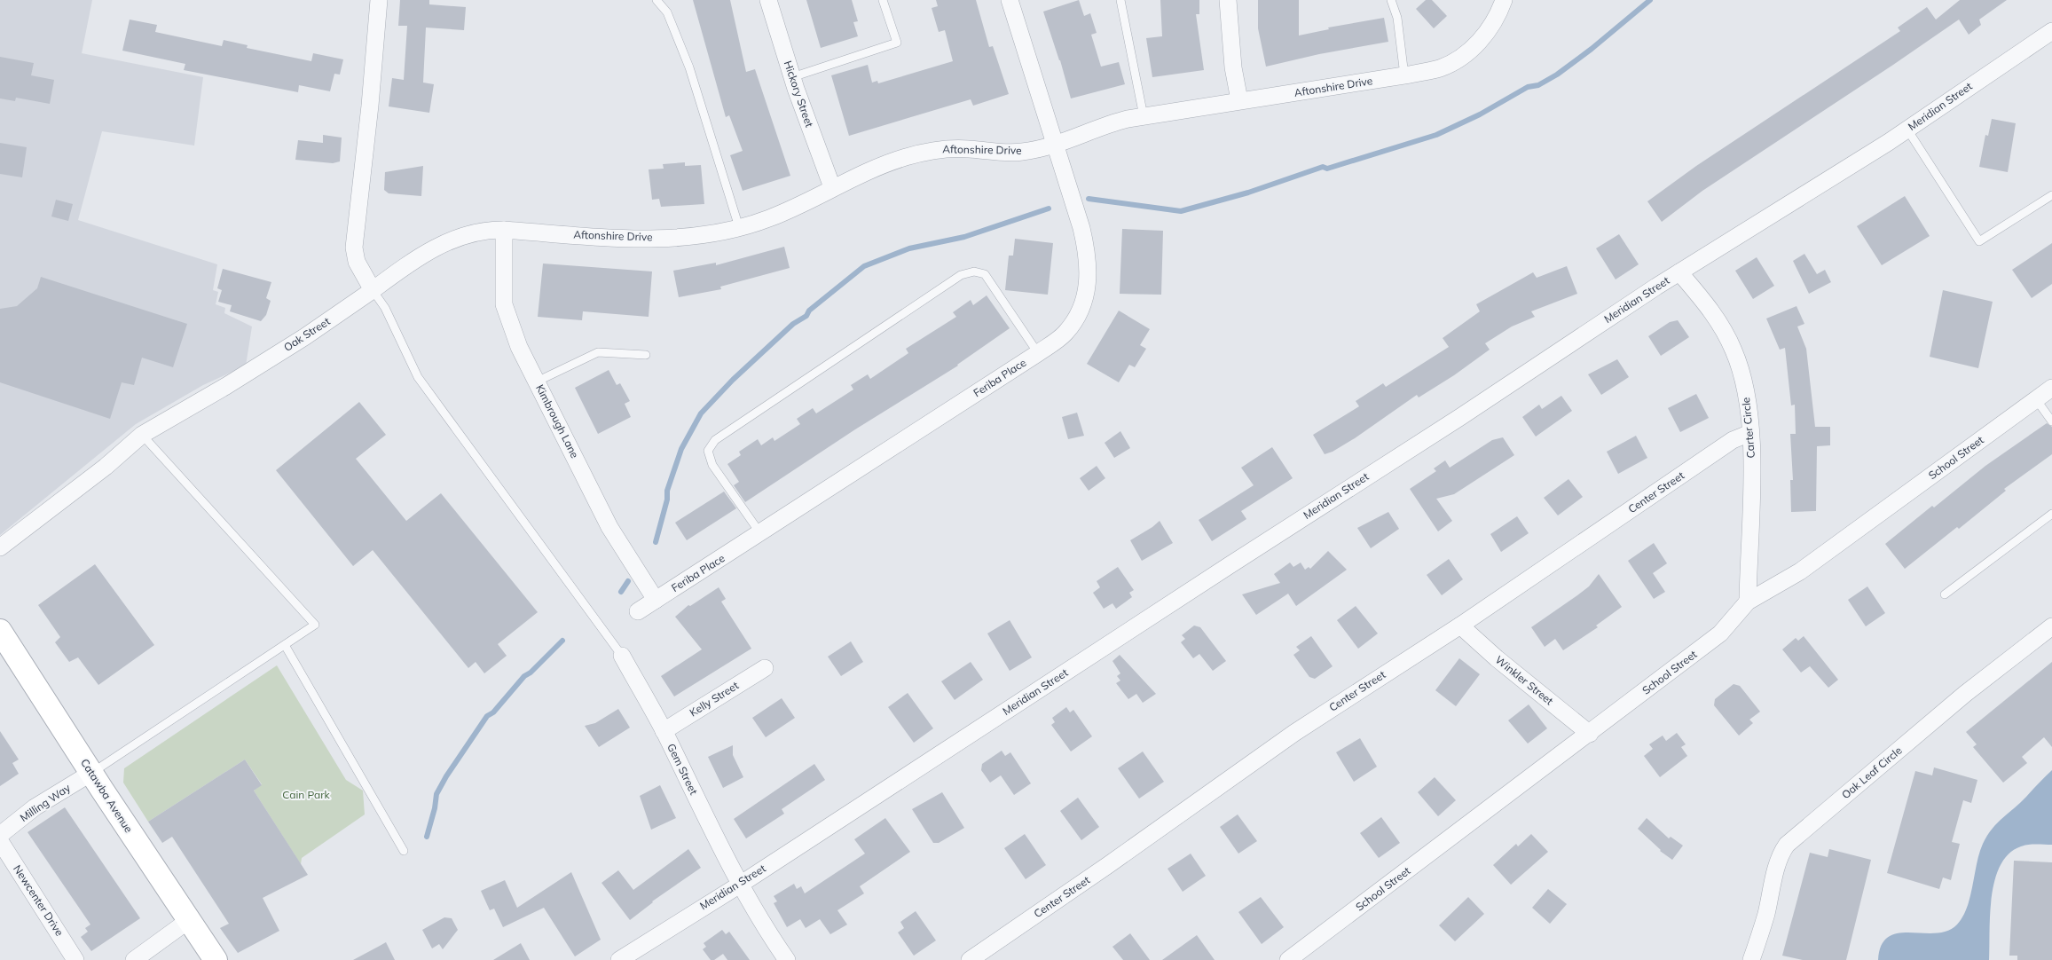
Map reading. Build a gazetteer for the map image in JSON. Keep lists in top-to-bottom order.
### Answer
{
  "streets": {
    "main road": ["Catawba Avenue"],
    "street": [
      "Aftonshire Drive",
      "Hickory Street",
      "Meridian Street",
      "Oak Street",
      "Feriba Place",
      "Kimbrough Lane",
      "Carter Circle",
      "School Street",
      "Center Street",
      "Winkler Street",
      "Kelly Street",
      "Gem Street",
      "Oak Leaf Circle",
      "Milling Way",
      "Newcenter Drive"
    ]
  },
  "crossings": [
    ["Aftonshire Drive", "Hickory Street"],
    ["Aftonshire Drive", "Oak Street"],
    ["Aftonshire Drive", "Feriba Place"],
    ["Aftonshire Drive", "Kimbrough Lane"],
    ["Meridian Street", "Carter Circle"],
    ["Meridian Street", "Gem Street"],
    ["Feriba Place", "Kimbrough Lane"],
    ["Carter Circle", "School Street"],
    ["Carter Circle", "Center Street"],
    ["School Street", "Winkler Street"],
    ["Center Street", "Winkler Street"],
    ["Kelly Street", "Gem Street"],
    ["Catawba Avenue", "Milling Way"]
  ],
  "parks": ["Cain Park"]
}
